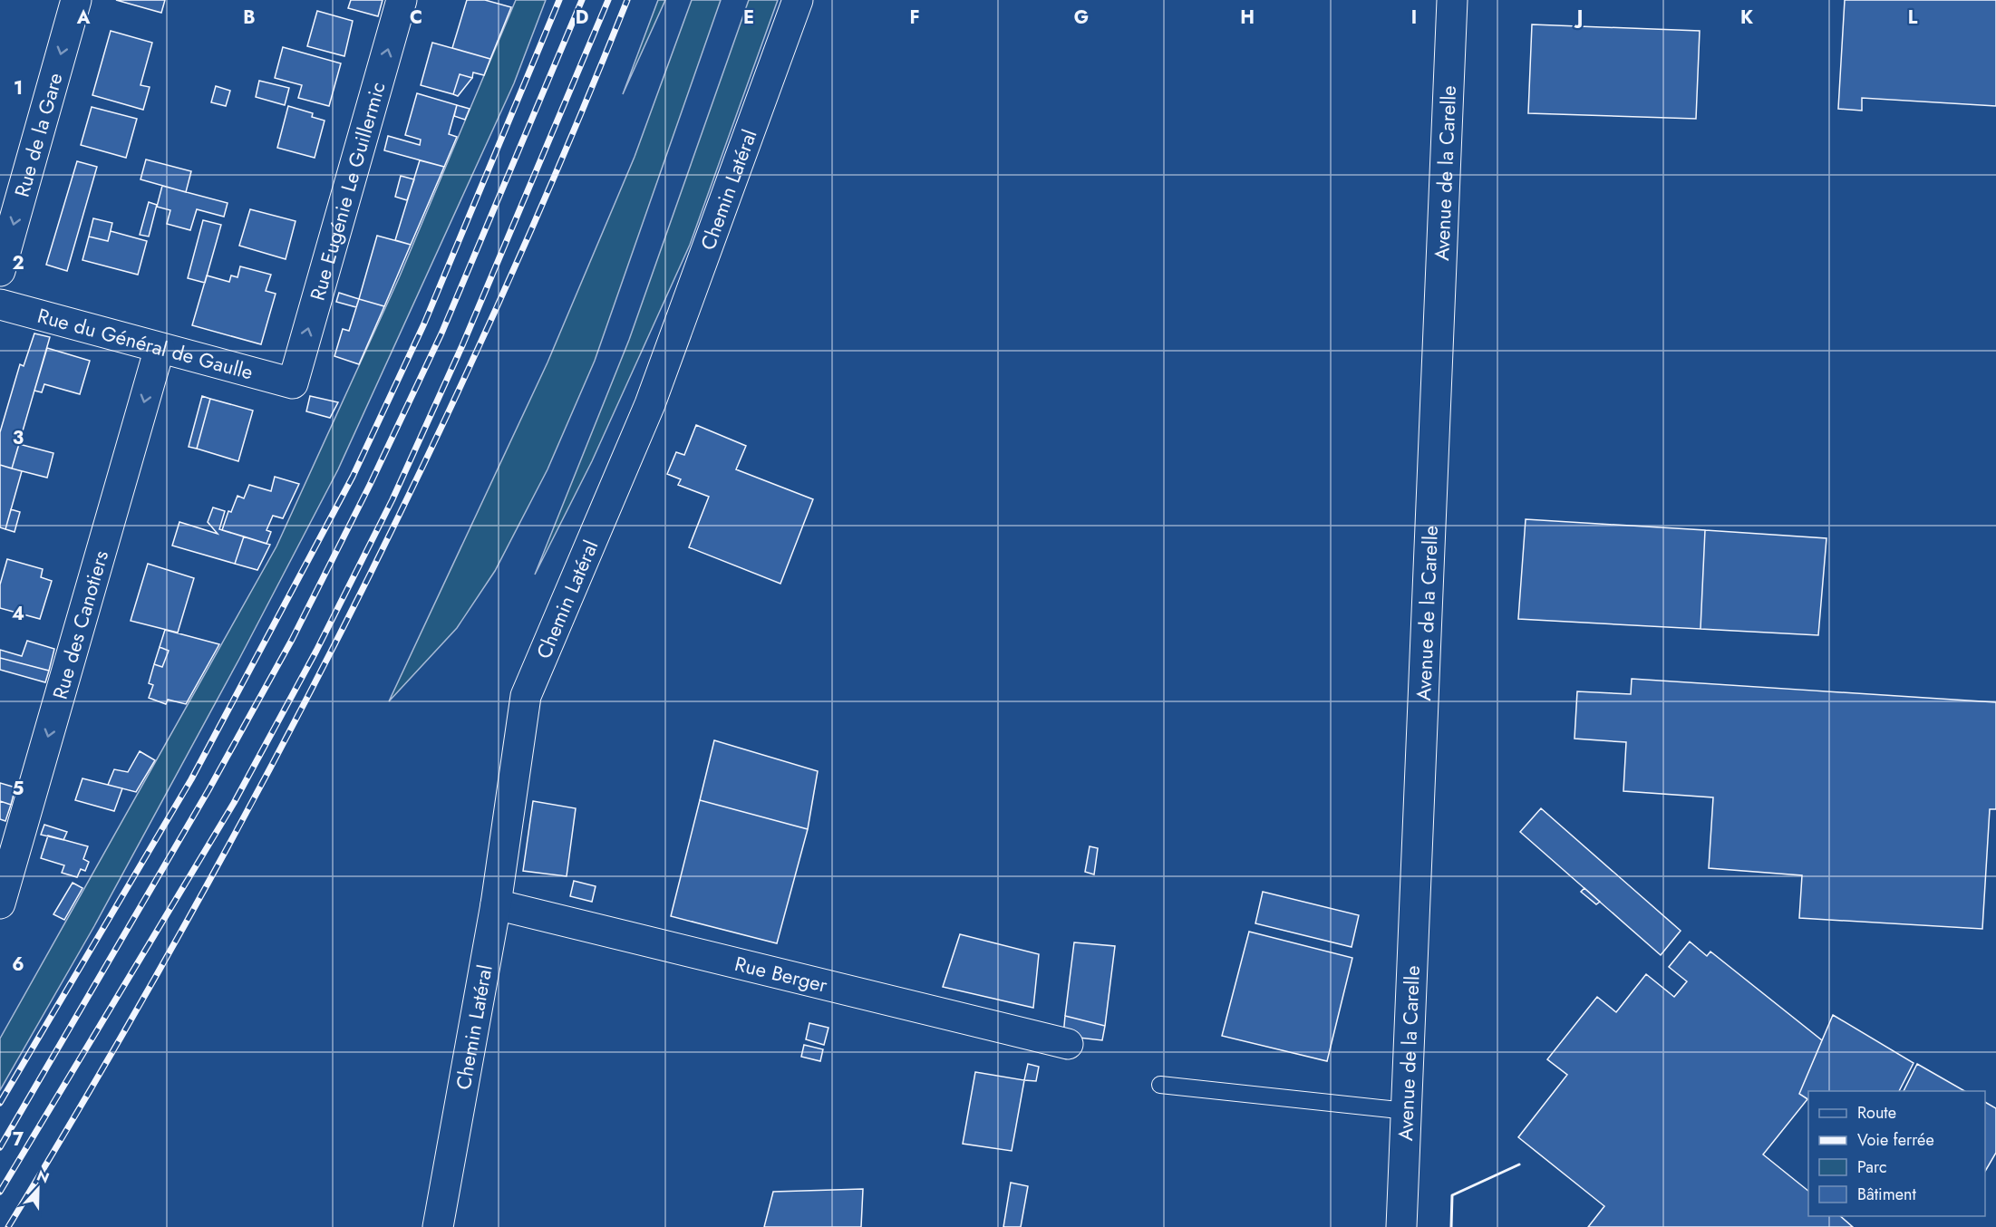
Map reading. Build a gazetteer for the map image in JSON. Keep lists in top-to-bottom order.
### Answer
{
  "streets": {
    "street": [
      "Rue de la Gare",
      "Avenue de la Carelle",
      "Chemin Latéral",
      "Rue Eugénie Le Guillermic",
      "Rue du Général de Gaulle",
      "Rue des Canotiers",
      "Rue Berger"
    ]
  },
  "crossings": [
    ["Chemin Latéral", "Rue Berger"],
    ["Rue Eugénie Le Guillermic", "Rue du Général de Gaulle"],
    ["Rue du Général de Gaulle", "Rue des Canotiers"]
  ],
  "one_way": ["Rue de la Gare", "Rue Eugénie Le Guillermic", "Rue des Canotiers"],
  "legend": [
    "Route",
    "Voie ferrée",
    "Parc",
    "Bâtiment"
  ],
  "north": "top",
  "grid": {
    "columns": [
      "A",
      "B",
      "C",
      "D",
      "E",
      "F",
      "G",
      "H",
      "I",
      "J",
      "K",
      "L"
    ],
    "rows": [
      "1",
      "2",
      "3",
      "4",
      "5",
      "6",
      "7"
    ]
  }
}
